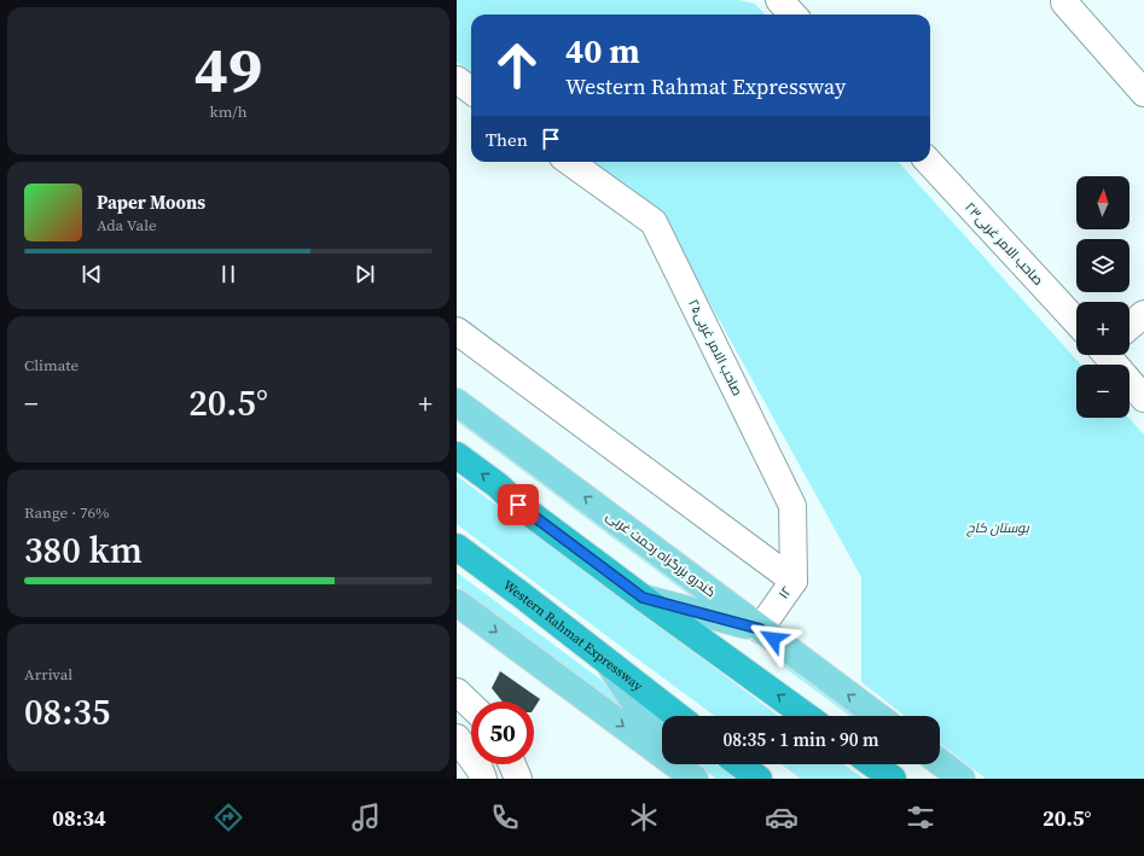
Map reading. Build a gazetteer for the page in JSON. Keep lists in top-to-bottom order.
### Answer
{
  "streets": {
    "highway": ["Western Rahmat Expressway"],
    "main road": ["کندرو بزرگراه رحمت غربی"],
    "street": ["صاحب الامر غربی۲۳", "صاحب الامر غربی۲۵", "۱۲"]
  },
  "crossings": [
    ["صاحب الامر غربی۲۵", "۱۲"],
    ["کندرو بزرگراه رحمت غربی", "۱۲"]
  ],
  "parks": ["بوستان کاج"],
  "north": "top",
  "page": {
    "tile": [
      ["49", "km/h"],
      "Climate",
      ["Range · 76%", "380 km"],
      ["Arrival", "08:35"]
    ],
    "turn": ["40 m", "Western Rahmat Expressway"],
    "then": "Then",
    "map_buttons": ["+", "−"],
    "song": ["Paper Moons", "Ada Vale"],
    "heat": ["−", "20.5°", "+"],
    "limit": "50",
    "trip": "08:35 · 1 min · 90 m",
    "tabs": ["08:34", "20.5°"]
  }
}
